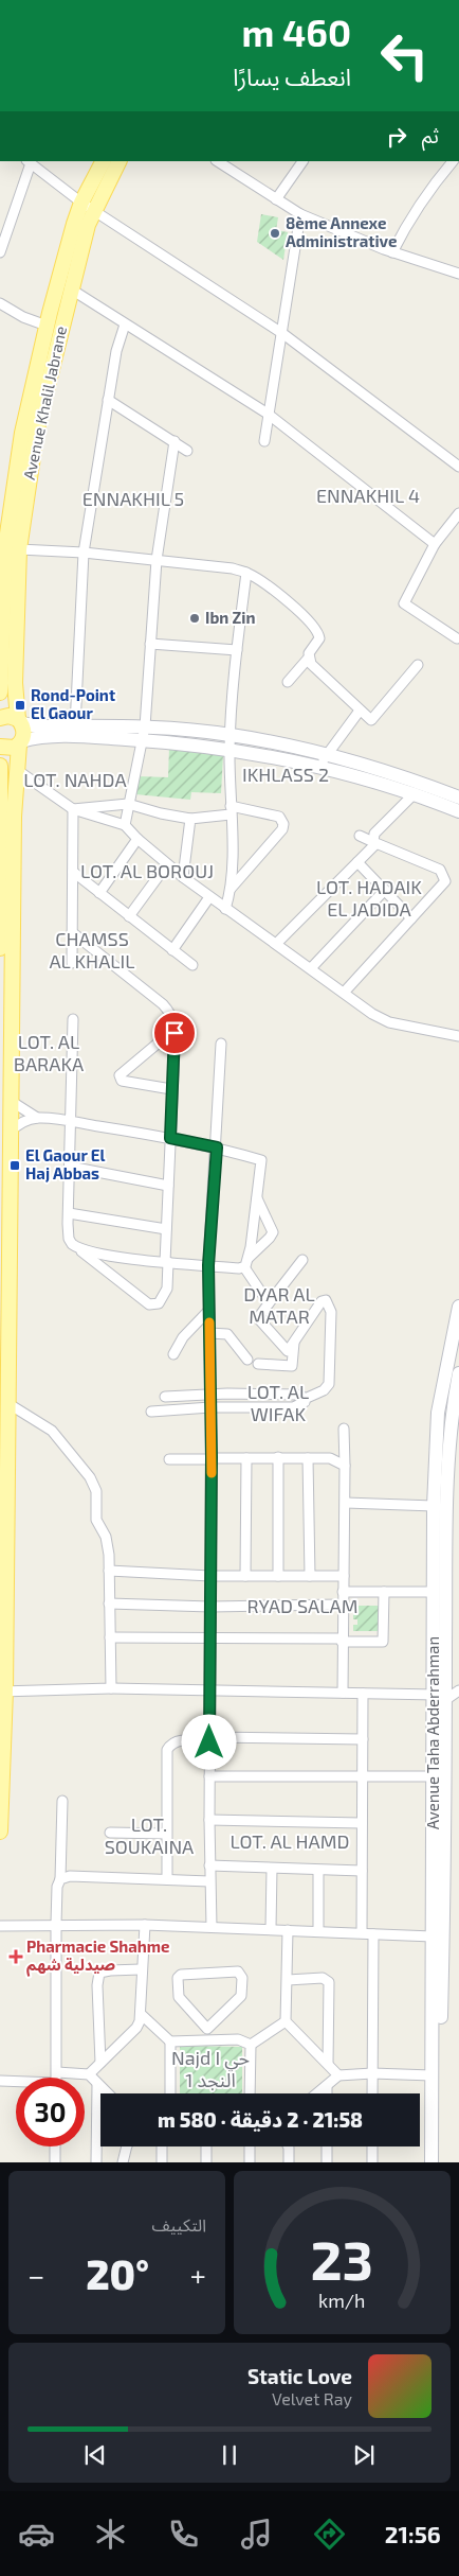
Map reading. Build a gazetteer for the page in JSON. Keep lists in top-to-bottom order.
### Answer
{
  "streets": {
    "main road": ["Avenue Khalil Jabrane"],
    "street": ["Avenue Taha Abderrahman"]
  },
  "districts": [
    "ENNAKHIL 4",
    "ENNAKHIL 5",
    "IKHLASS 2",
    "LOT. NAHDA",
    "LOT. AL BOROUJ",
    "LOT. HADAIK EL JADIDA",
    "CHAMSS AL KHALIL",
    "LOT. AL BARAKA",
    "DYAR AL MATAR",
    "LOT. AL WIFAK",
    "RYAD SALAM",
    "LOT. SOUKAINA",
    "LOT. AL HAMD",
    "Najd I حي النجد 1"
  ],
  "places": {
    "other": ["8ème Annexe Administrative", "Ibn Zin"],
    "transit": ["Rond-Point El Gaour", "El Gaour El Haj Abbas"],
    "health": ["Pharmacie Shahme صيدلية شهم"]
  },
  "page": {
    "turn": ["460 m", "انعطف يسارًا"],
    "then": "ثم",
    "limit": "30",
    "trip": "21:58 · 2 دقيقة · 580 m",
    "tile": "التكييف",
    "heat": ["−", "20°", "+"],
    "song": ["Static Love", "Velvet Ray"],
    "tabs": "21:56",
    "gauge": ["23", "km/h"]
  }
}
